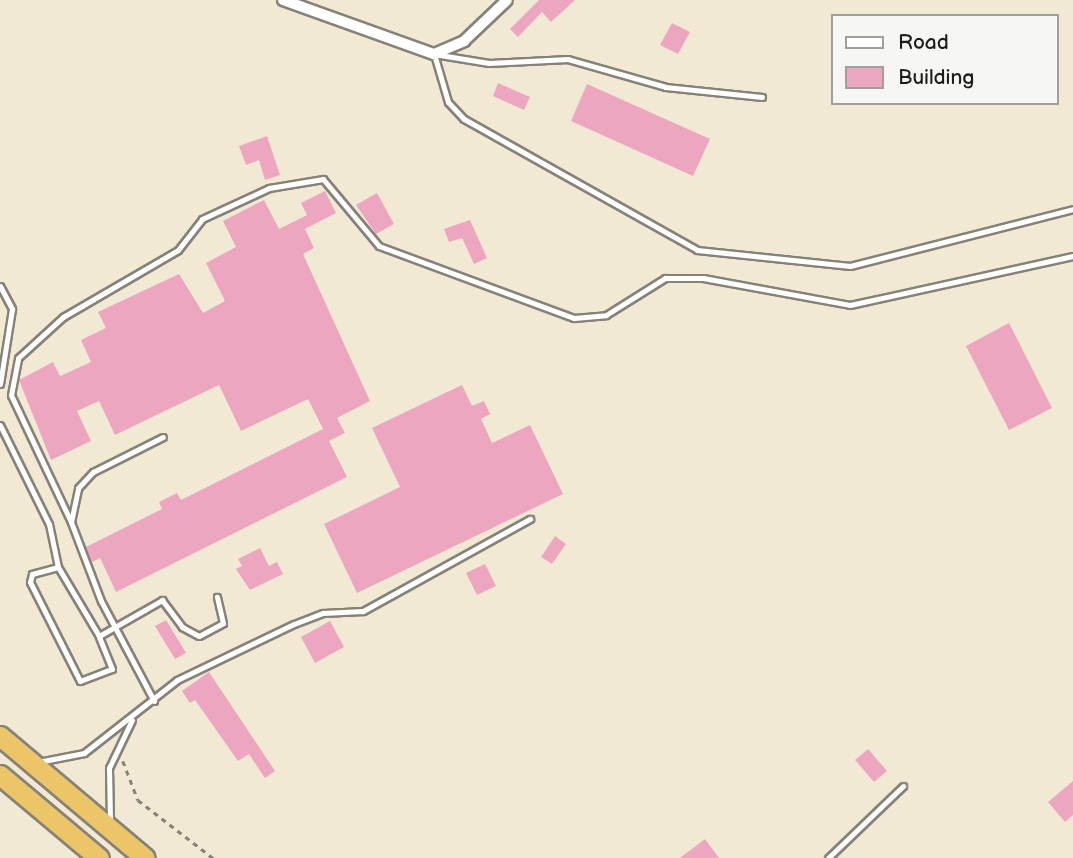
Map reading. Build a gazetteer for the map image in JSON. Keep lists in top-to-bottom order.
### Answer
{
  "legend": ["Road", "Building"]
}
